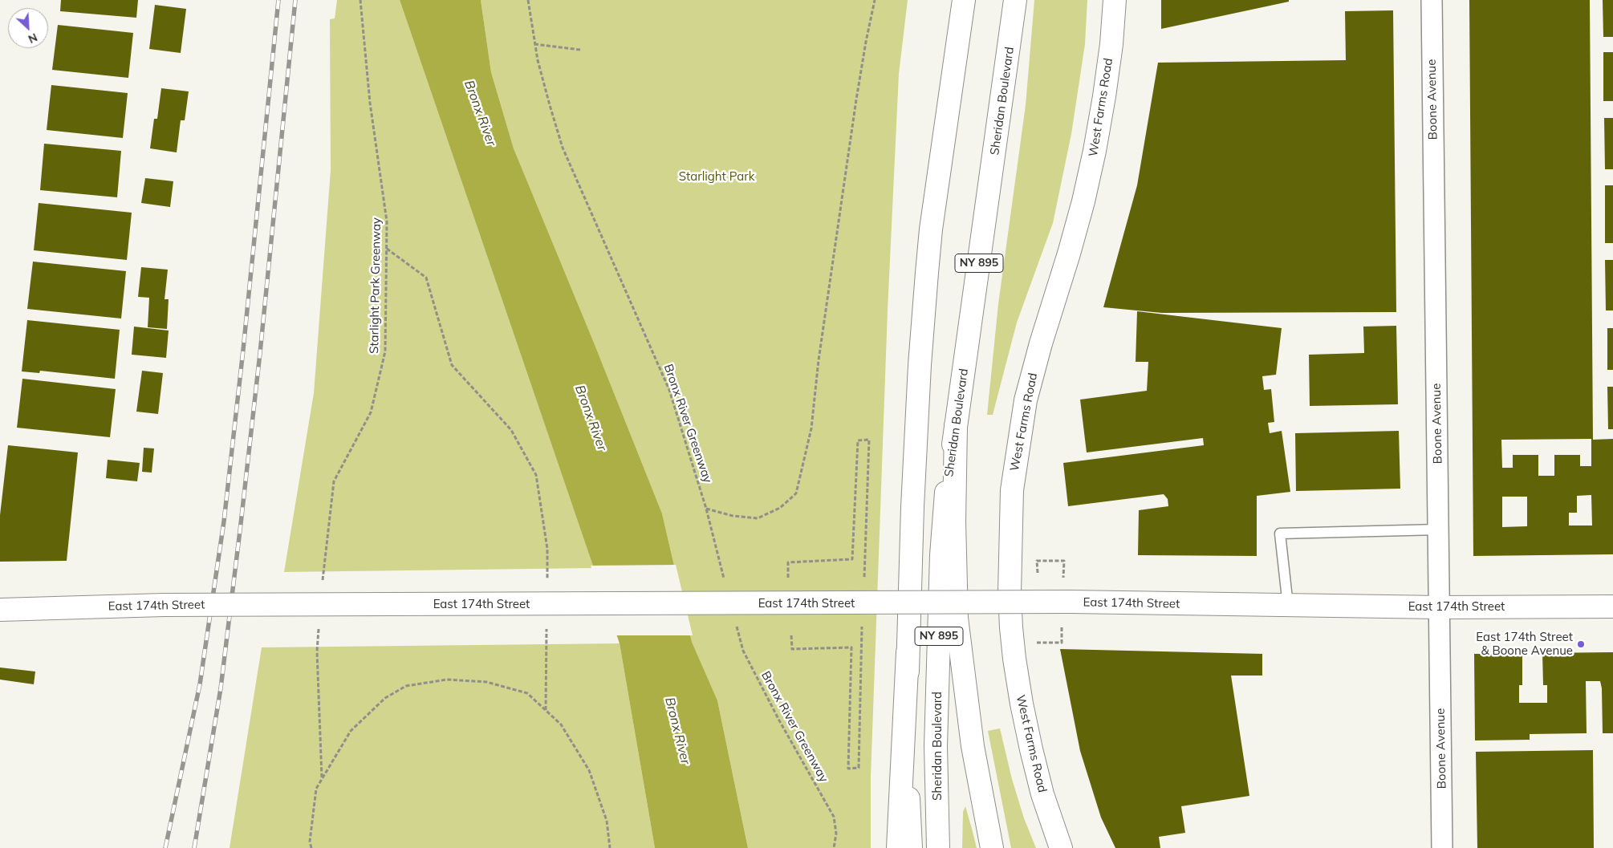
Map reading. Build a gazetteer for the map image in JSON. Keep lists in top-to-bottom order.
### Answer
{
  "streets": {
    "main road": [
      "Sheridan Boulevard",
      "West Farms Road",
      "NY 895",
      "East 174th Street"
    ],
    "street": ["Boone Avenue"],
    "path": ["Starlight Park Greenway", "Bronx River Greenway"]
  },
  "crossings": [
    ["Boone Avenue", "East 174th Street"]
  ],
  "water": ["Bronx River"],
  "parks": ["Starlight Park"],
  "places": ["East 174th Street & Boone Avenue"],
  "north": "bottom right"
}
